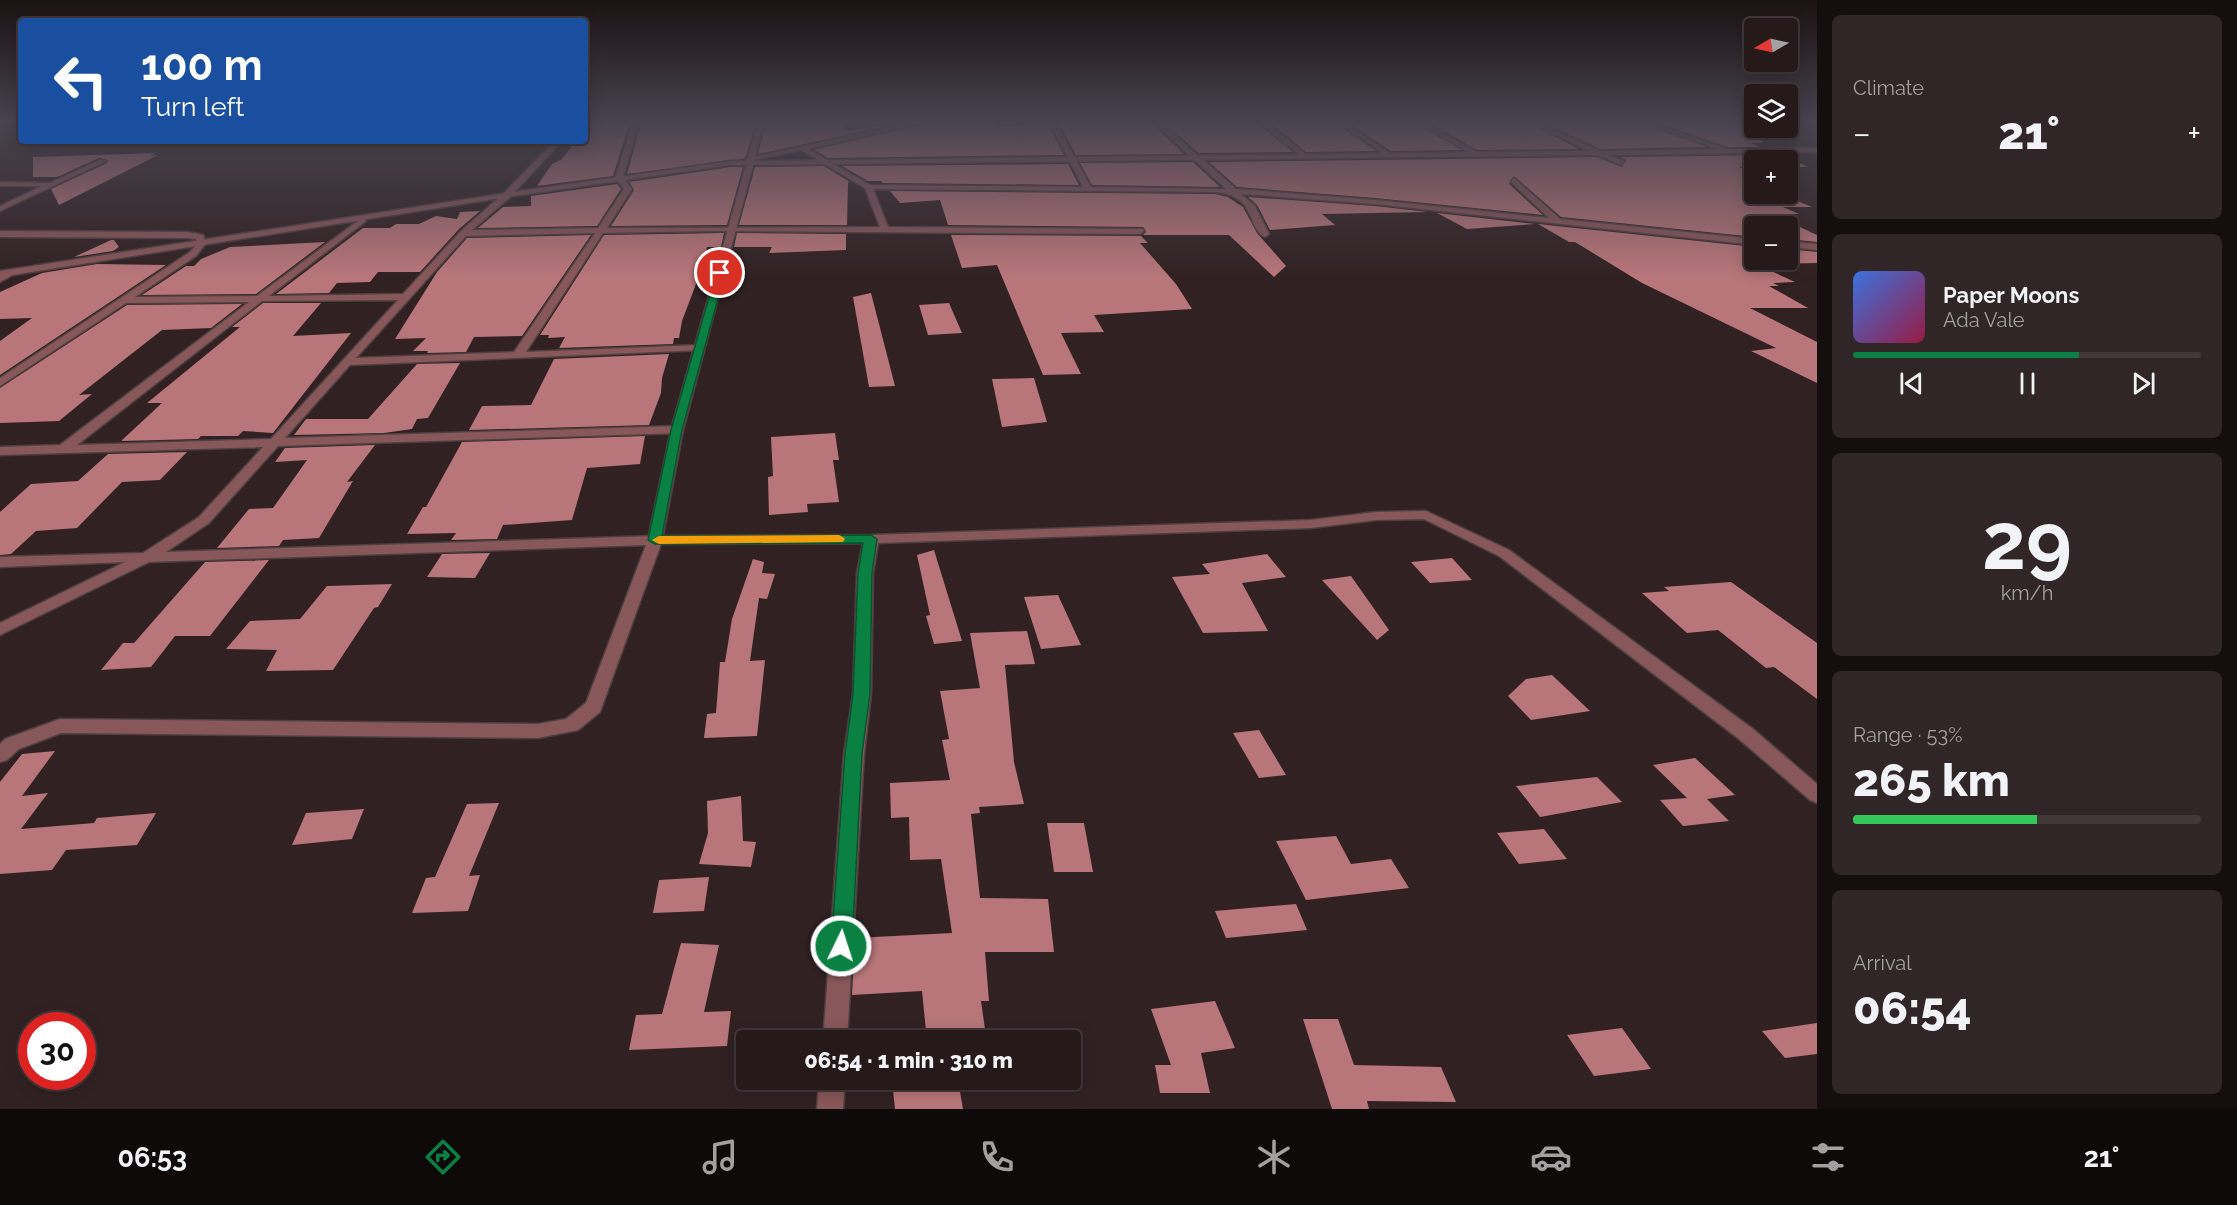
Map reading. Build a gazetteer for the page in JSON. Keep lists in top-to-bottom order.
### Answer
{
  "north": "left",
  "page": {
    "tile": [
      "Climate",
      ["29", "km/h"],
      ["Range · 53%", "265 km"],
      ["Arrival", "06:54"]
    ],
    "map_buttons": ["+", "−"],
    "turn": ["100 m", "Turn left"],
    "heat": ["−", "21°", "+"],
    "song": ["Paper Moons", "Ada Vale"],
    "limit": "30",
    "trip": "06:54 · 1 min · 310 m",
    "tabs": ["06:53", "21°"]
  }
}
